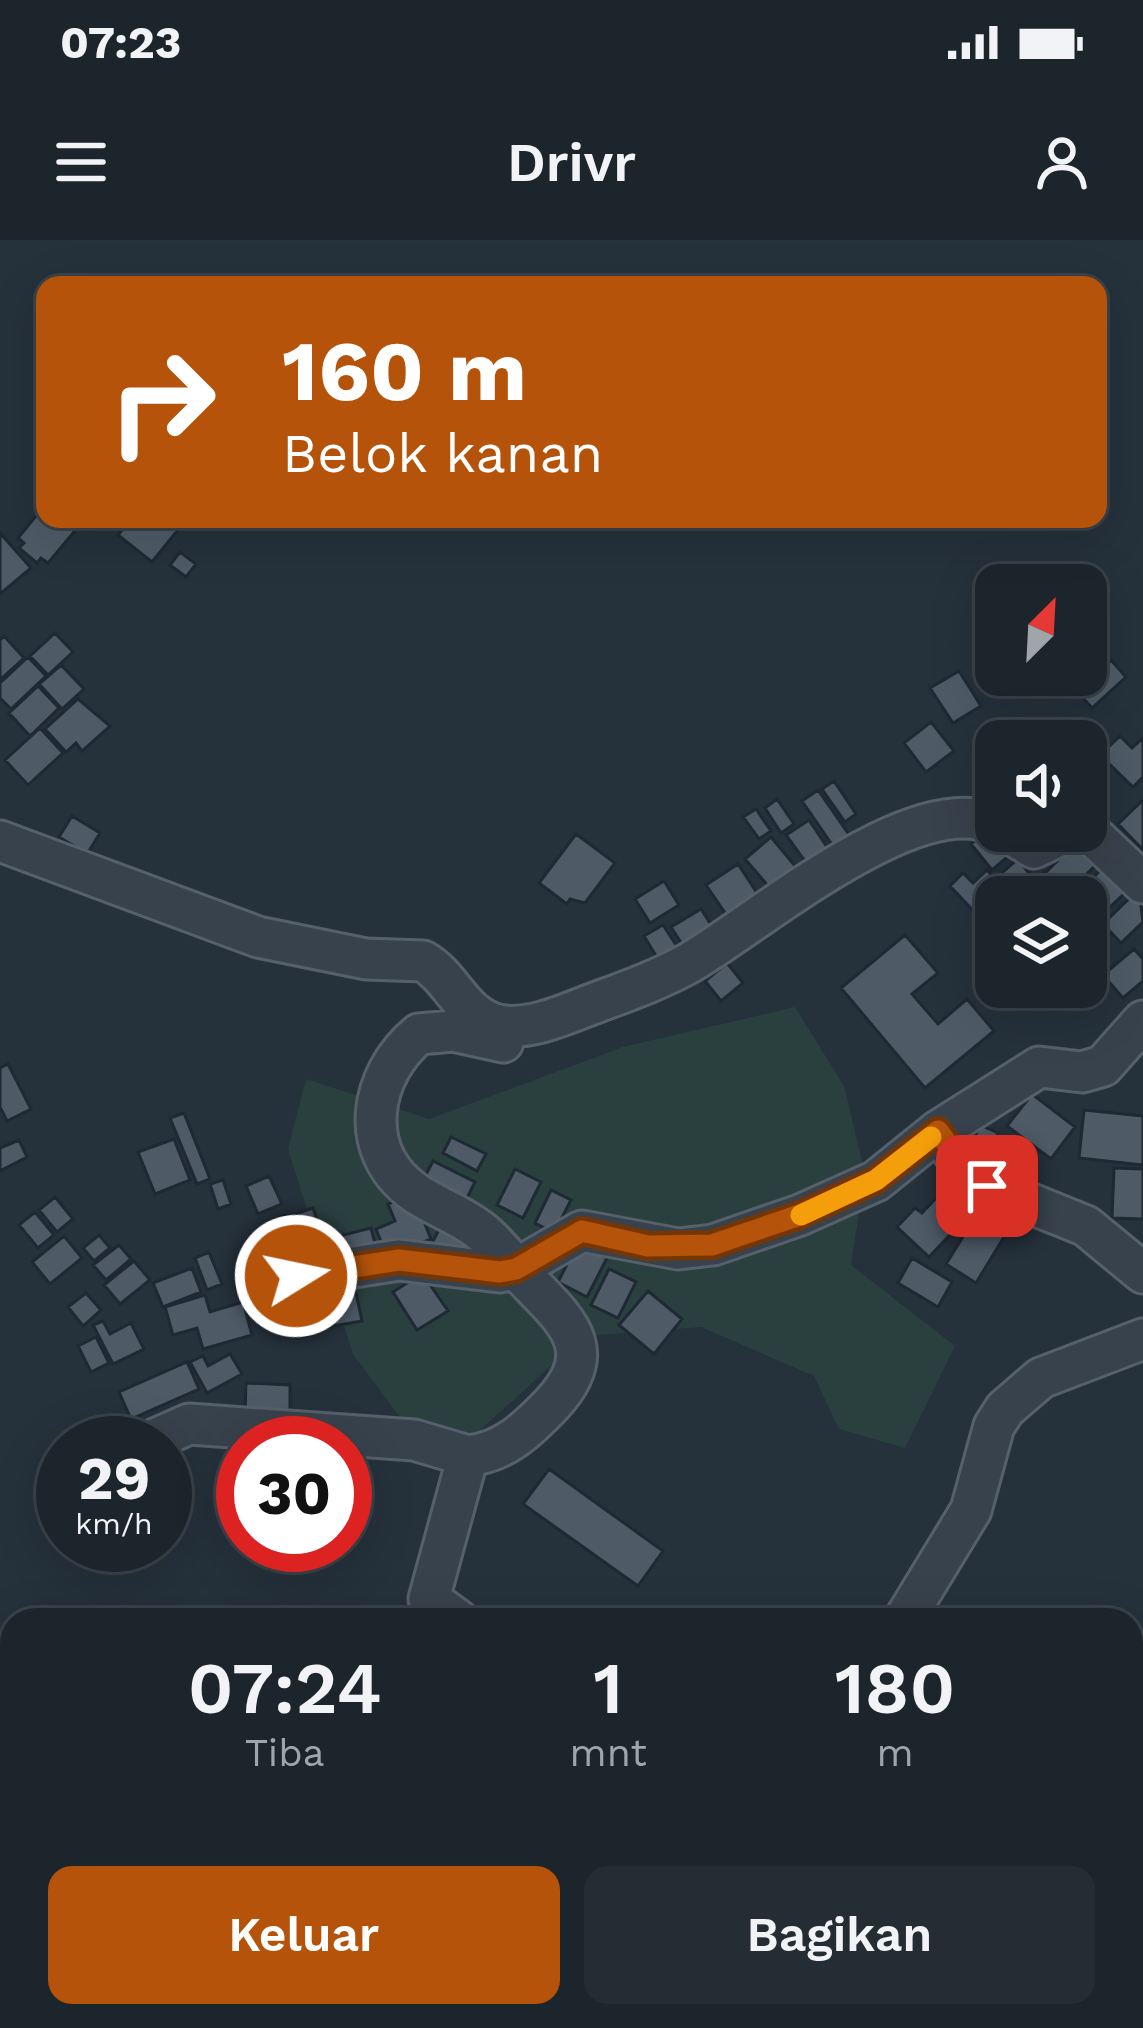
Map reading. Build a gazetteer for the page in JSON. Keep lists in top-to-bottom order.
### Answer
{
  "north": "top right",
  "page": {
    "status": "07:23",
    "header": "Drivr",
    "turn": ["160 m", "Belok kanan"],
    "speed": "29 km/h",
    "limit": "30",
    "eta": [
      "07:24",
      "Tiba",
      "1",
      "mnt",
      "180",
      "m"
    ],
    "buttons": ["Keluar", "Bagikan"]
  }
}
